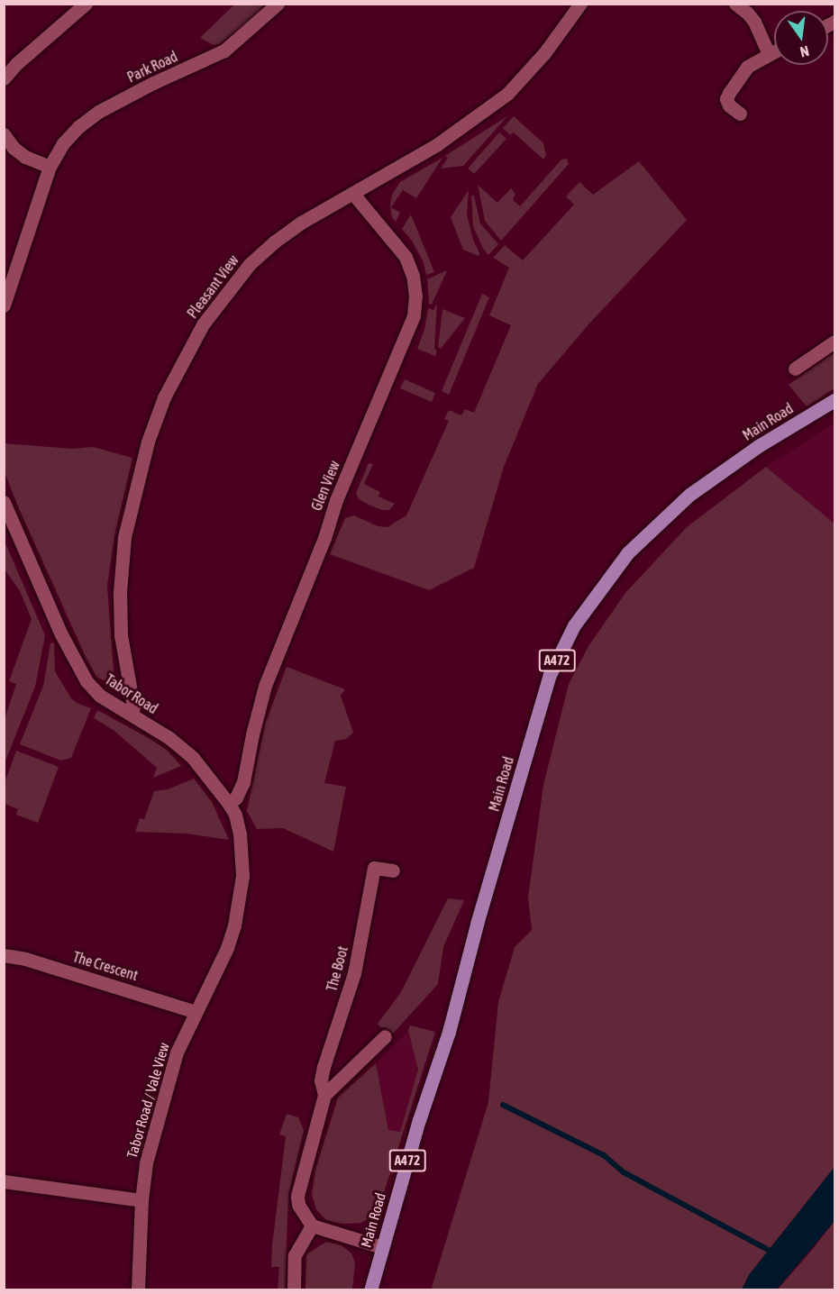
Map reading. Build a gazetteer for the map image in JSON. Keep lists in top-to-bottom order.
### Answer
{
  "streets": {
    "main road": ["Main Road", "A472"],
    "street": [
      "Park Road",
      "Pleasant View",
      "Glen View",
      "Tabor Road",
      "The Crescent",
      "The Boot",
      "Tabor Road / Vale View"
    ]
  },
  "crossings": [
    ["Pleasant View", "Glen View"],
    ["Pleasant View", "Tabor Road"],
    ["Glen View", "Tabor Road"],
    ["Tabor Road", "Tabor Road / Vale View"],
    ["The Crescent", "Tabor Road / Vale View"]
  ],
  "north": "bottom"
}
